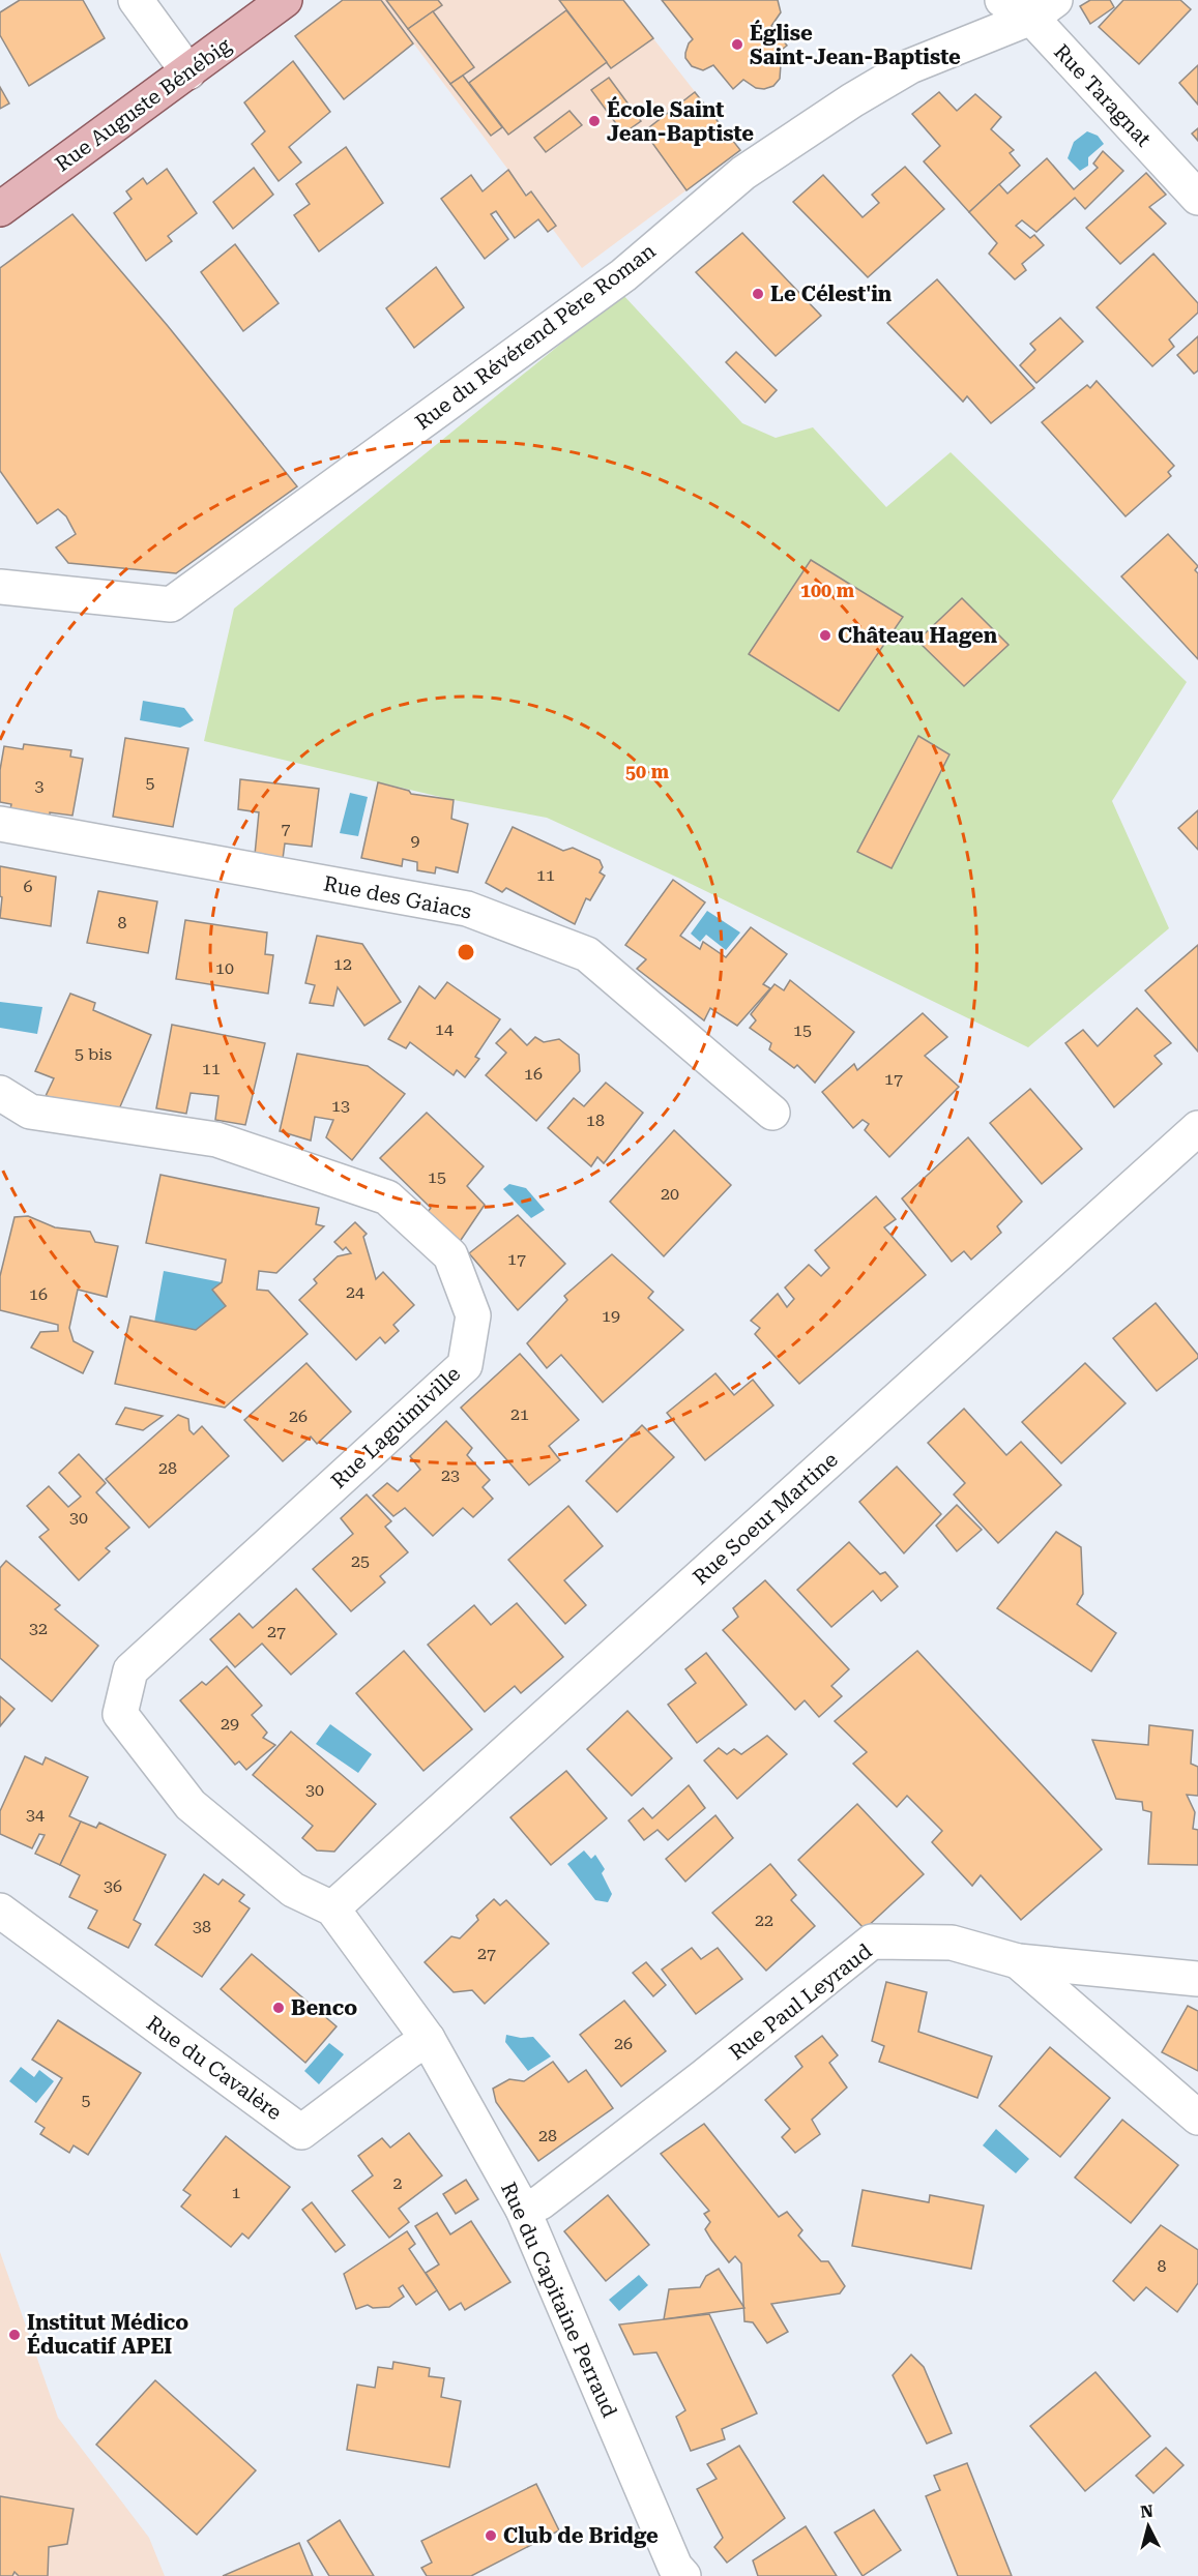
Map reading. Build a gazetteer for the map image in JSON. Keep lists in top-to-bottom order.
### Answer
{
  "streets": {
    "main road": ["Rue Auguste Bénébig"],
    "street": [
      "Rue Taragnat",
      "Rue du Révérend Père Roman",
      "Rue des Gaiacs",
      "Rue Laguimiville",
      "Rue Soeur Martine",
      "Rue Paul Leyraud",
      "Rue du Cavalère",
      "Rue du Capitaine Perraud"
    ]
  },
  "crossings": [
    ["Rue Taragnat", "Rue du Révérend Père Roman"],
    ["Rue Laguimiville", "Rue Soeur Martine"],
    ["Rue Laguimiville", "Rue du Capitaine Perraud"],
    ["Rue Soeur Martine", "Rue du Capitaine Perraud"],
    ["Rue Paul Leyraud", "Rue du Capitaine Perraud"],
    ["Rue du Cavalère", "Rue du Capitaine Perraud"]
  ],
  "places": [
    "Église Saint-Jean-Baptiste",
    "École Saint Jean-Baptiste",
    "Le Célest'in",
    "Château Hagen",
    "Benco",
    "Institut Médico Éducatif APEI",
    "Club de Bridge"
  ],
  "house_numbers": [
    "5",
    "3",
    "7",
    "9",
    "11",
    "6",
    "8",
    "12",
    "10",
    "14",
    "15",
    "5 bis",
    "11",
    "16",
    "17",
    "13",
    "18",
    "15",
    "20",
    "17",
    "24",
    "16",
    "19",
    "21",
    "26",
    "28",
    "23",
    "30",
    "25",
    "32",
    "27",
    "29",
    "30",
    "34",
    "36",
    "22",
    "38",
    "27",
    "26",
    "5",
    "28",
    "2",
    "1",
    "8"
  ],
  "north": "top",
  "rings": ["100 m", "50 m"]
}
